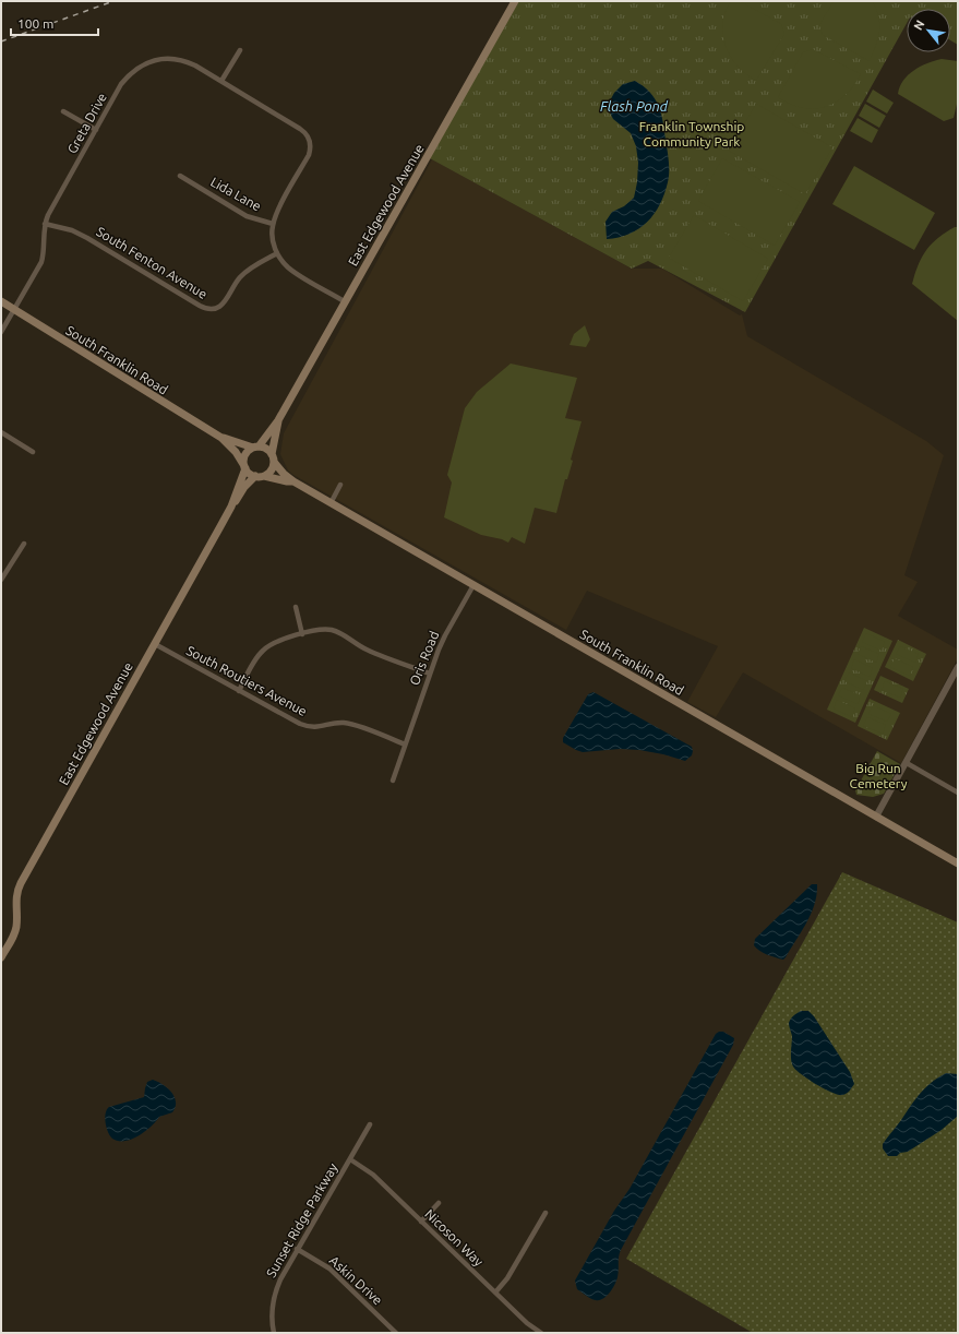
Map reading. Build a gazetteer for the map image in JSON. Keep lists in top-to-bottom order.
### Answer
{
  "streets": {
    "main road": ["East Edgewood Avenue", "South Franklin Road"],
    "street": [
      "Greta Drive",
      "Lida Lane",
      "South Fenton Avenue",
      "Oris Road",
      "South Routiers Avenue",
      "Sunset Ridge Parkway",
      "Nicoson Way",
      "Askin Drive"
    ]
  },
  "crossings": [
    ["Greta Drive", "Lida Lane"],
    ["Greta Drive", "South Fenton Avenue"],
    ["Greta Drive", "South Franklin Road"],
    ["Lida Lane", "East Edgewood Avenue"],
    ["Lida Lane", "South Fenton Avenue"],
    ["East Edgewood Avenue", "South Routiers Avenue"],
    ["South Franklin Road", "Oris Road"],
    ["Oris Road", "South Routiers Avenue"],
    ["Sunset Ridge Parkway", "Nicoson Way"],
    ["Sunset Ridge Parkway", "Askin Drive"]
  ],
  "water": ["Flash Pond"],
  "parks": ["Franklin Township Community Park", "Big Run Cemetery"],
  "scale_bar": "100 m",
  "north": "top left"
}
